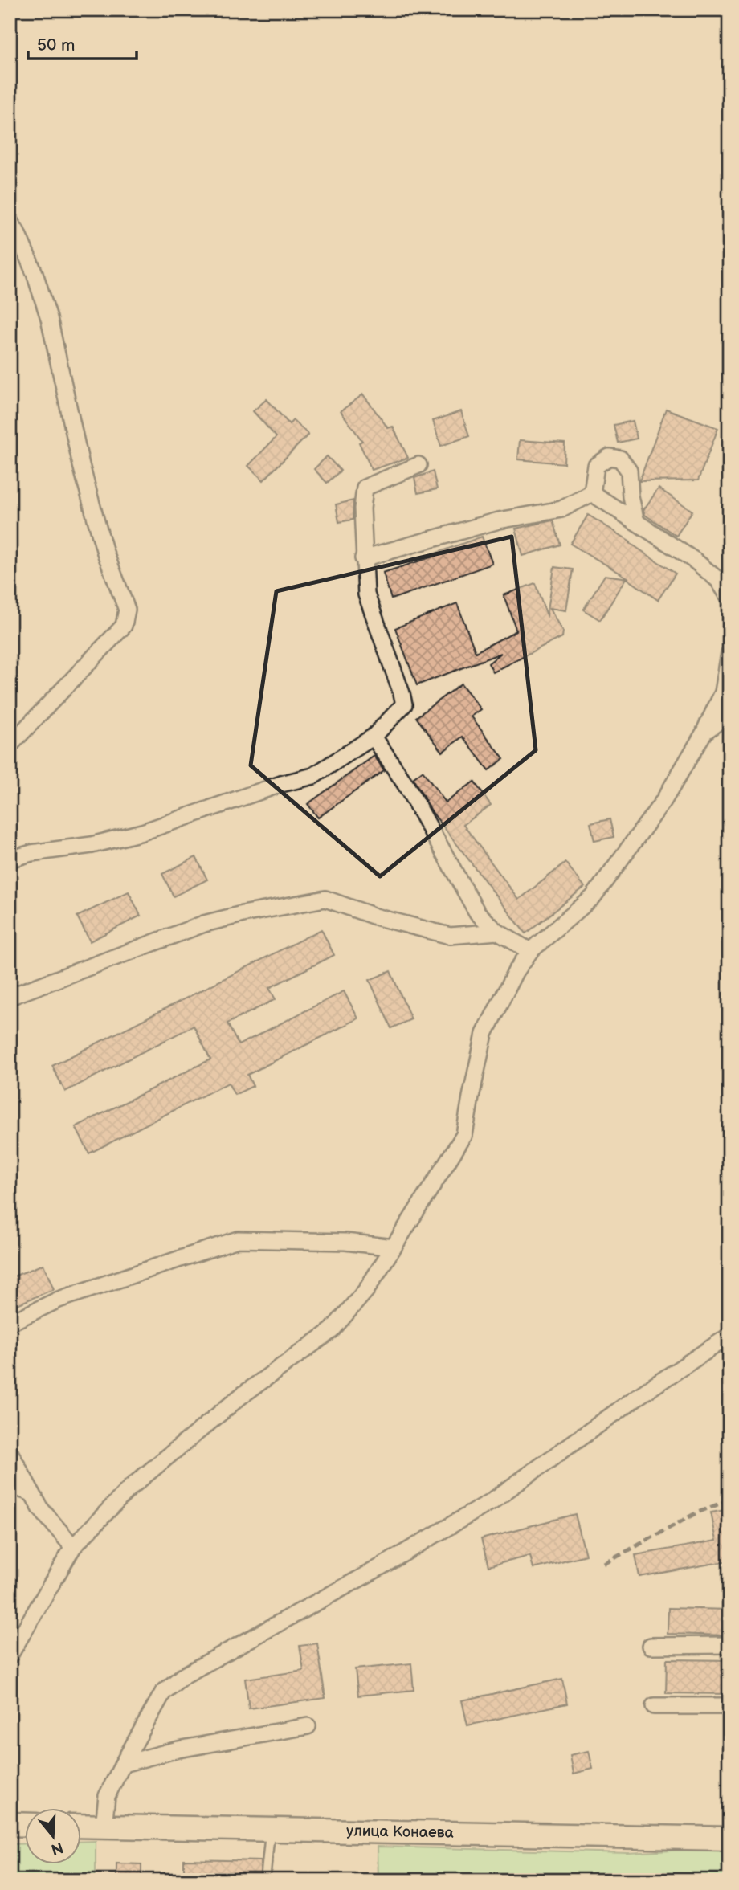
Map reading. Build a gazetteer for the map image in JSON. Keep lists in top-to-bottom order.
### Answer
{
  "streets": {
    "main road": ["улица Конаева"]
  },
  "scale_bar": "50 m",
  "north": "bottom"
}
